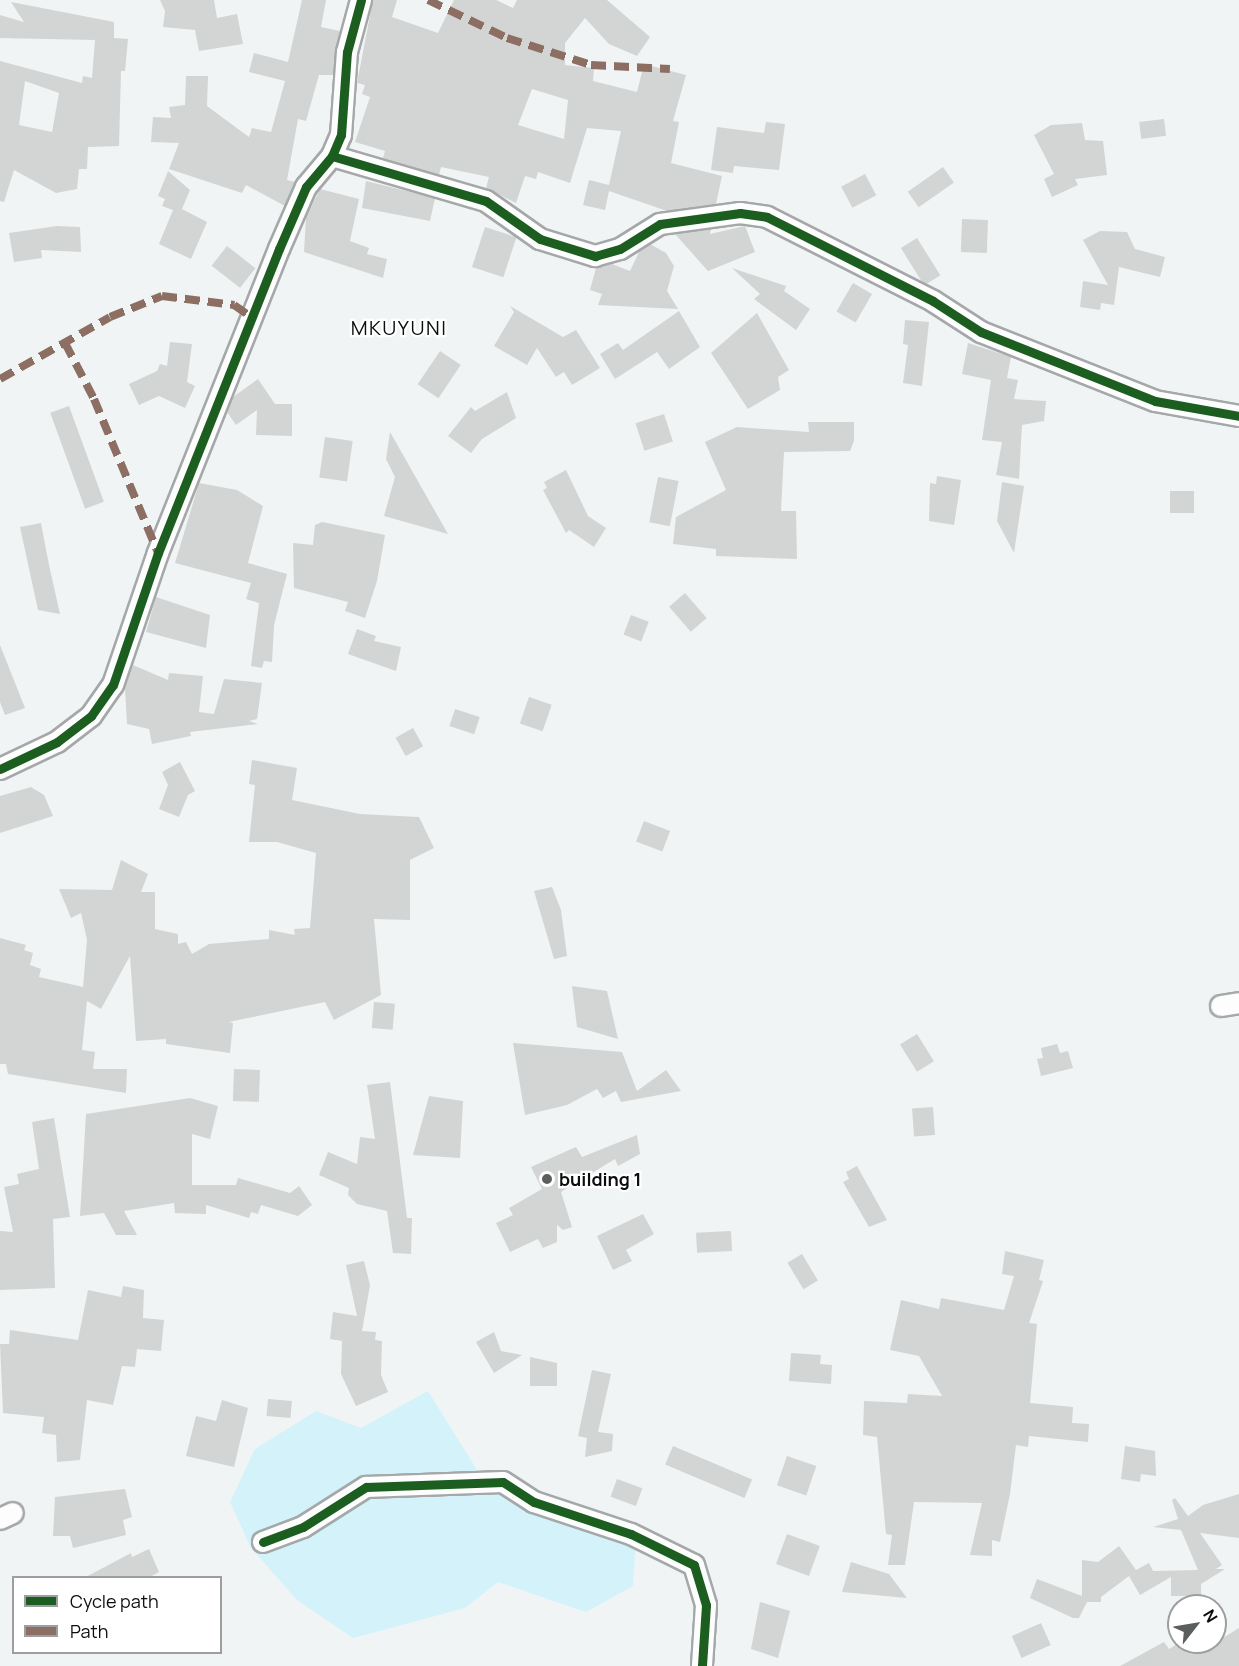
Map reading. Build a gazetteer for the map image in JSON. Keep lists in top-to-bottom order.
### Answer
{
  "districts": ["MKUYUNI"],
  "places": ["building 1"],
  "legend": ["Cycle path", "Path"],
  "north": "top right"
}
